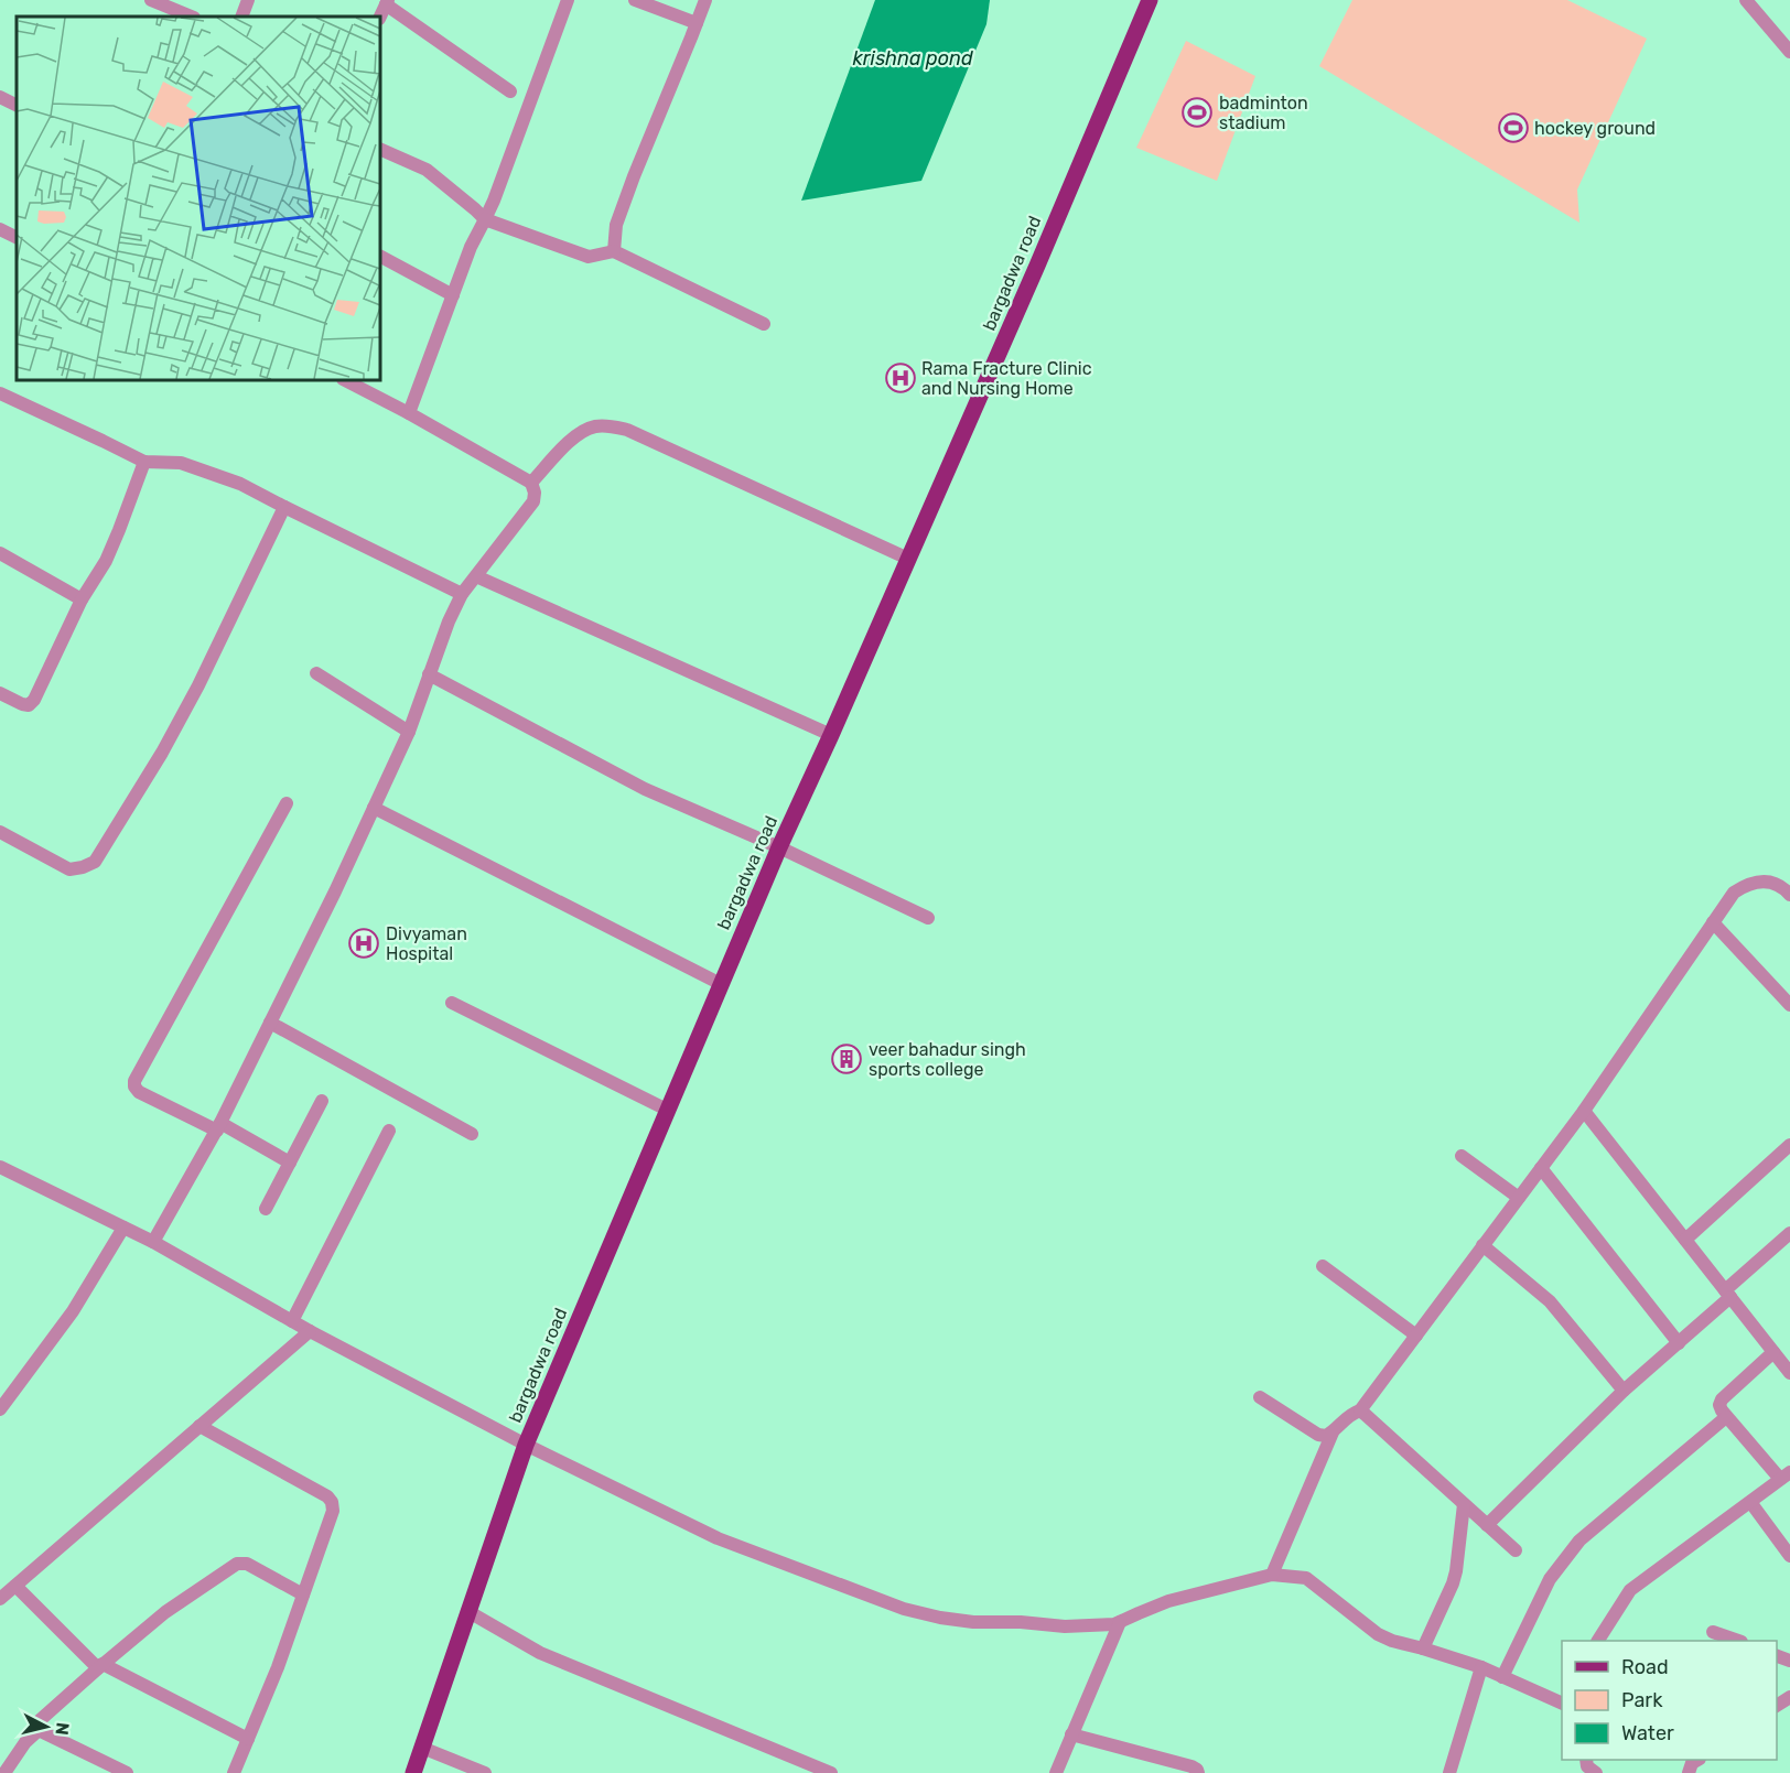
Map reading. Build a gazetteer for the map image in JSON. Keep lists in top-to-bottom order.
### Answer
{
  "streets": {
    "main road": ["bargadwa road"]
  },
  "water": ["krishna pond"],
  "places": {
    "sports": ["badminton stadium", "hockey ground"],
    "hospital": ["Rama Fracture Clinic and Nursing Home", "Divyaman Hospital"],
    "building": ["veer bahadur singh sports college"]
  },
  "legend": ["Road", "Park", "Water"],
  "north": "right"
}
